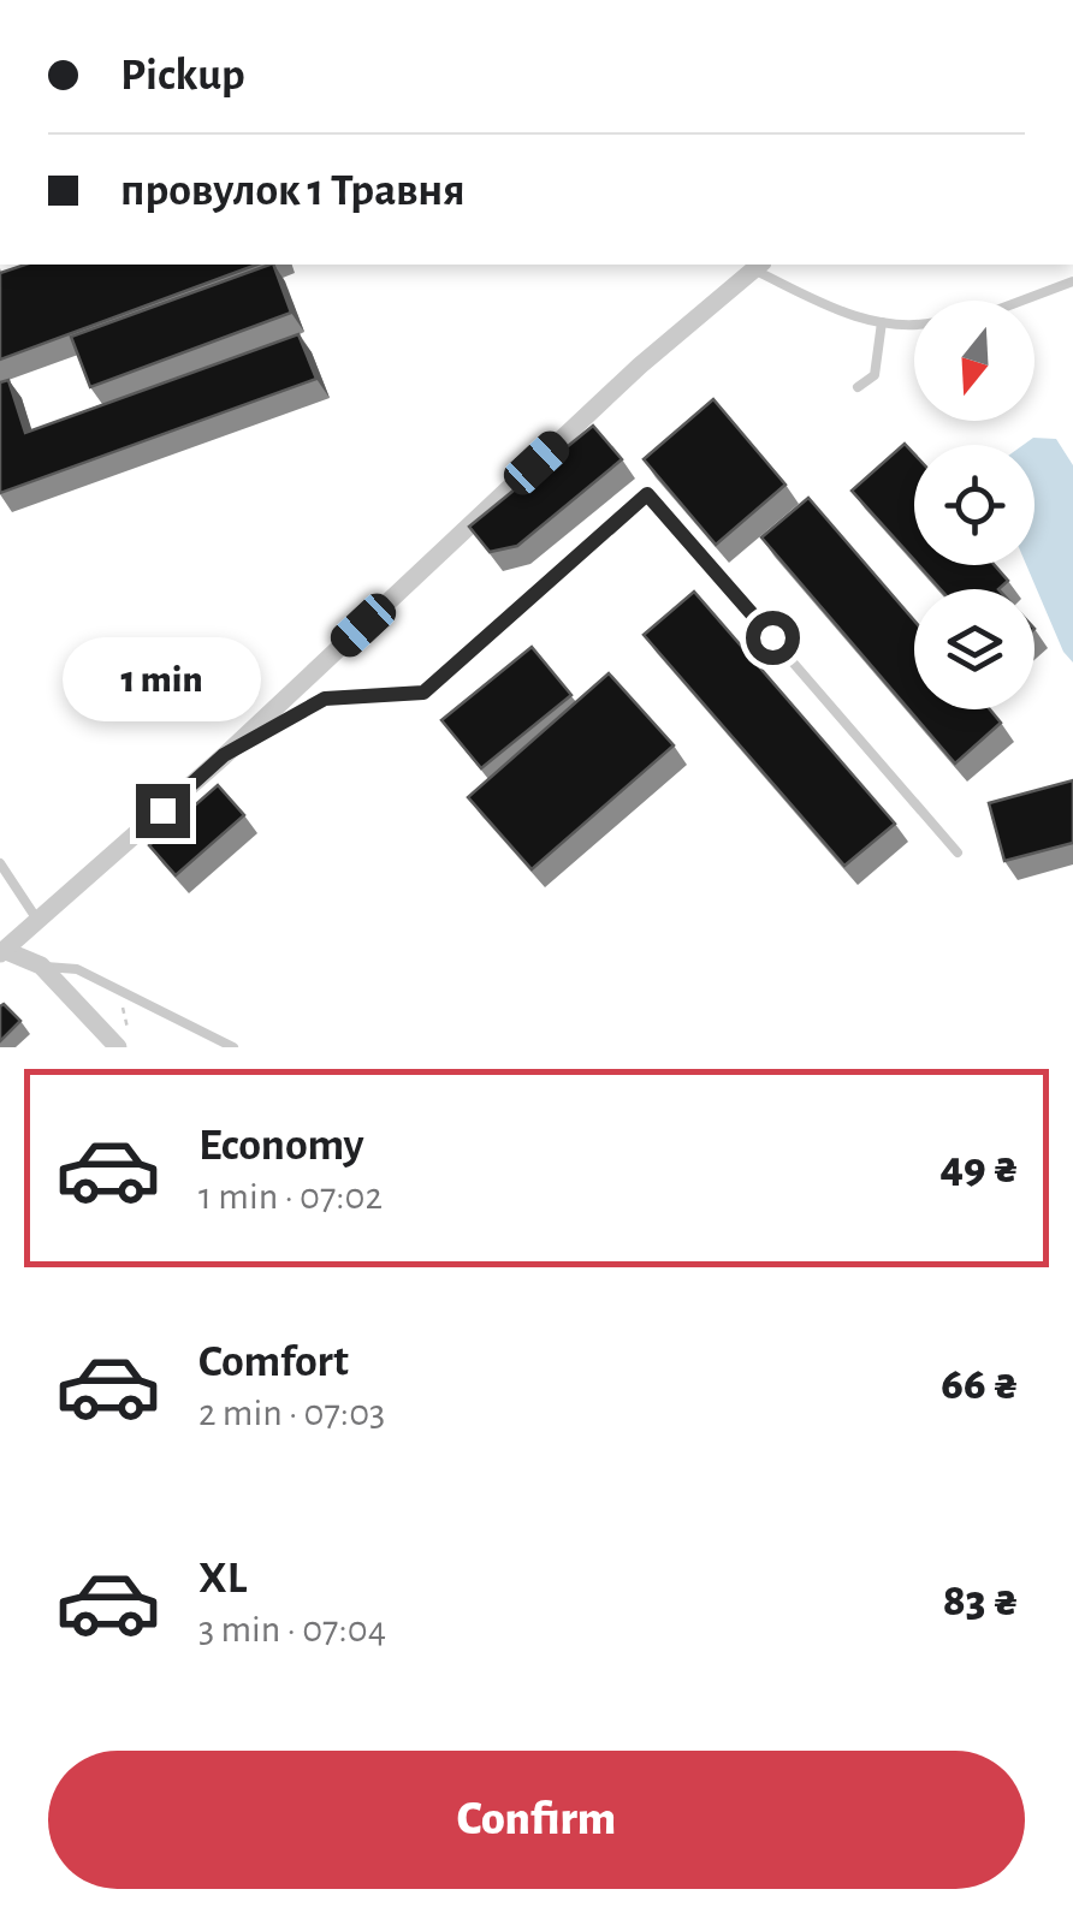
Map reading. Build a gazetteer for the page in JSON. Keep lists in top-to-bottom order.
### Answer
{
  "north": "bottom",
  "page": {
    "banner": ["Pickup", "провулок 1 Травня"],
    "bubble": "1 min",
    "list": [
      {
        "name": "Economy",
        "note": "1 min · 07:02",
        "value": "49 ₴"
      },
      {
        "name": "Comfort",
        "note": "2 min · 07:03",
        "value": "66 ₴"
      },
      {
        "name": "XL",
        "note": "3 min · 07:04",
        "value": "83 ₴"
      }
    ],
    "buttons": "Confirm"
  }
}
